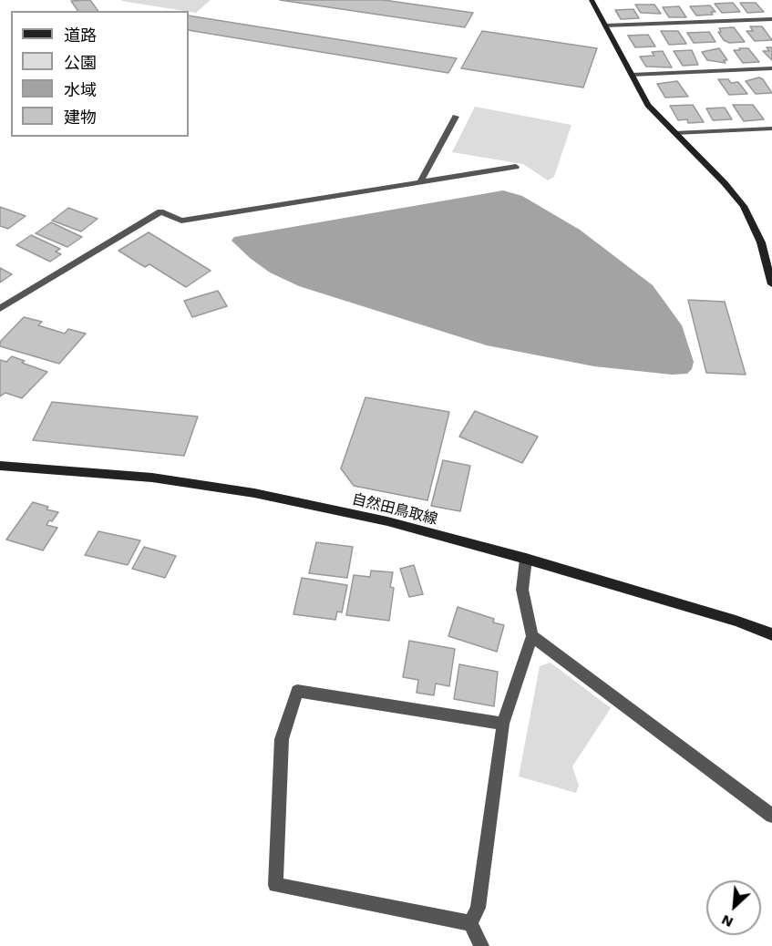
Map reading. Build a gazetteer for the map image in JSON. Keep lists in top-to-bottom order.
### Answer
{
  "streets": {
    "street": ["自然田鳥取線"]
  },
  "legend": [
    "道路",
    "公園",
    "水域",
    "建物"
  ],
  "north": "bottom left"
}
